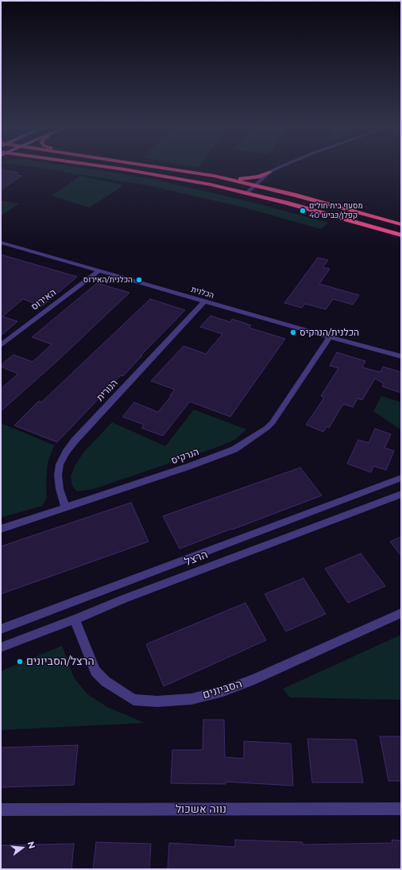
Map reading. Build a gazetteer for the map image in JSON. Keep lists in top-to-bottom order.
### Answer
{
  "streets": {
    "street": [
      "הכלנית",
      "האירוס",
      "הנורית",
      "הנרקיס",
      "הרצל",
      "הסביונים",
      "נווה אשכול"
    ]
  },
  "crossings": [
    ["הכלנית", "האירוס"],
    ["הכלנית", "הנורית"],
    ["הכלנית", "הנרקיס"],
    ["הנורית", "הנרקיס"],
    ["הרצל", "הסביונים"]
  ],
  "places": [
    "מסעף בית חולים קפלן/כביש 40",
    "הכלנית/האירוס",
    "הכלנית/הנרקיס",
    "הרצל/הסביונים"
  ],
  "north": "right"
}
